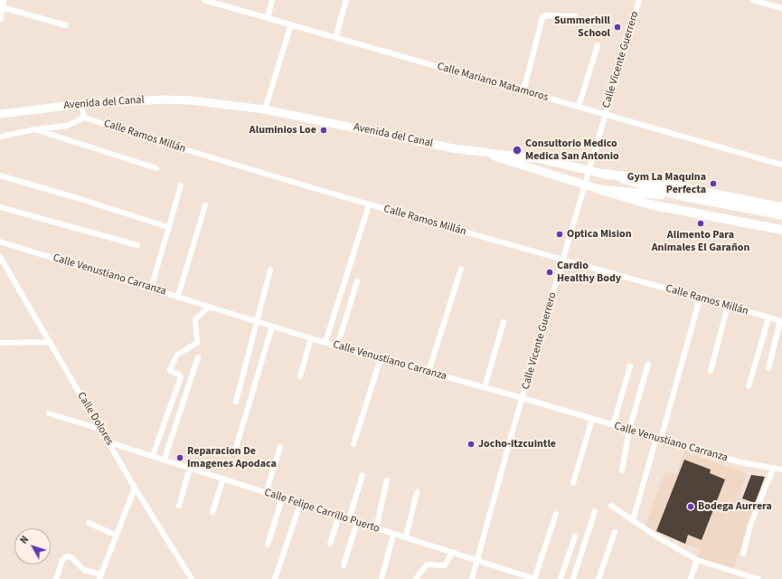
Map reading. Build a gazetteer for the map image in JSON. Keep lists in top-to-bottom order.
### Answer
{
  "streets": {
    "main road": ["Avenida del Canal"],
    "street": [
      "Calle Vicente Guerrero",
      "Calle Mariano Matamoros",
      "Calle Ramos Millán",
      "Calle Venustiano Carranza",
      "Calle Dolores",
      "Calle Felipe Carrillo Puerto"
    ]
  },
  "crossings": [
    ["Calle Vicente Guerrero", "Calle Mariano Matamoros"],
    ["Calle Vicente Guerrero", "Avenida del Canal"],
    ["Calle Vicente Guerrero", "Calle Ramos Millán"],
    ["Calle Vicente Guerrero", "Calle Venustiano Carranza"],
    ["Calle Vicente Guerrero", "Calle Felipe Carrillo Puerto"],
    ["Calle Dolores", "Calle Felipe Carrillo Puerto"]
  ],
  "places": [
    "Summerhill School",
    "Aluminios Loe",
    "Consultorio Medico Medica San Antonio",
    "Gym La Maquina Perfecta",
    "Alimento Para Animales El Garañon",
    "Optica Mision",
    "Cardio Healthy Body",
    "Jocho-itzcuintle",
    "Reparacion De Imagenes Apodaca",
    "Bodega Aurrera"
  ],
  "north": "top left"
}
